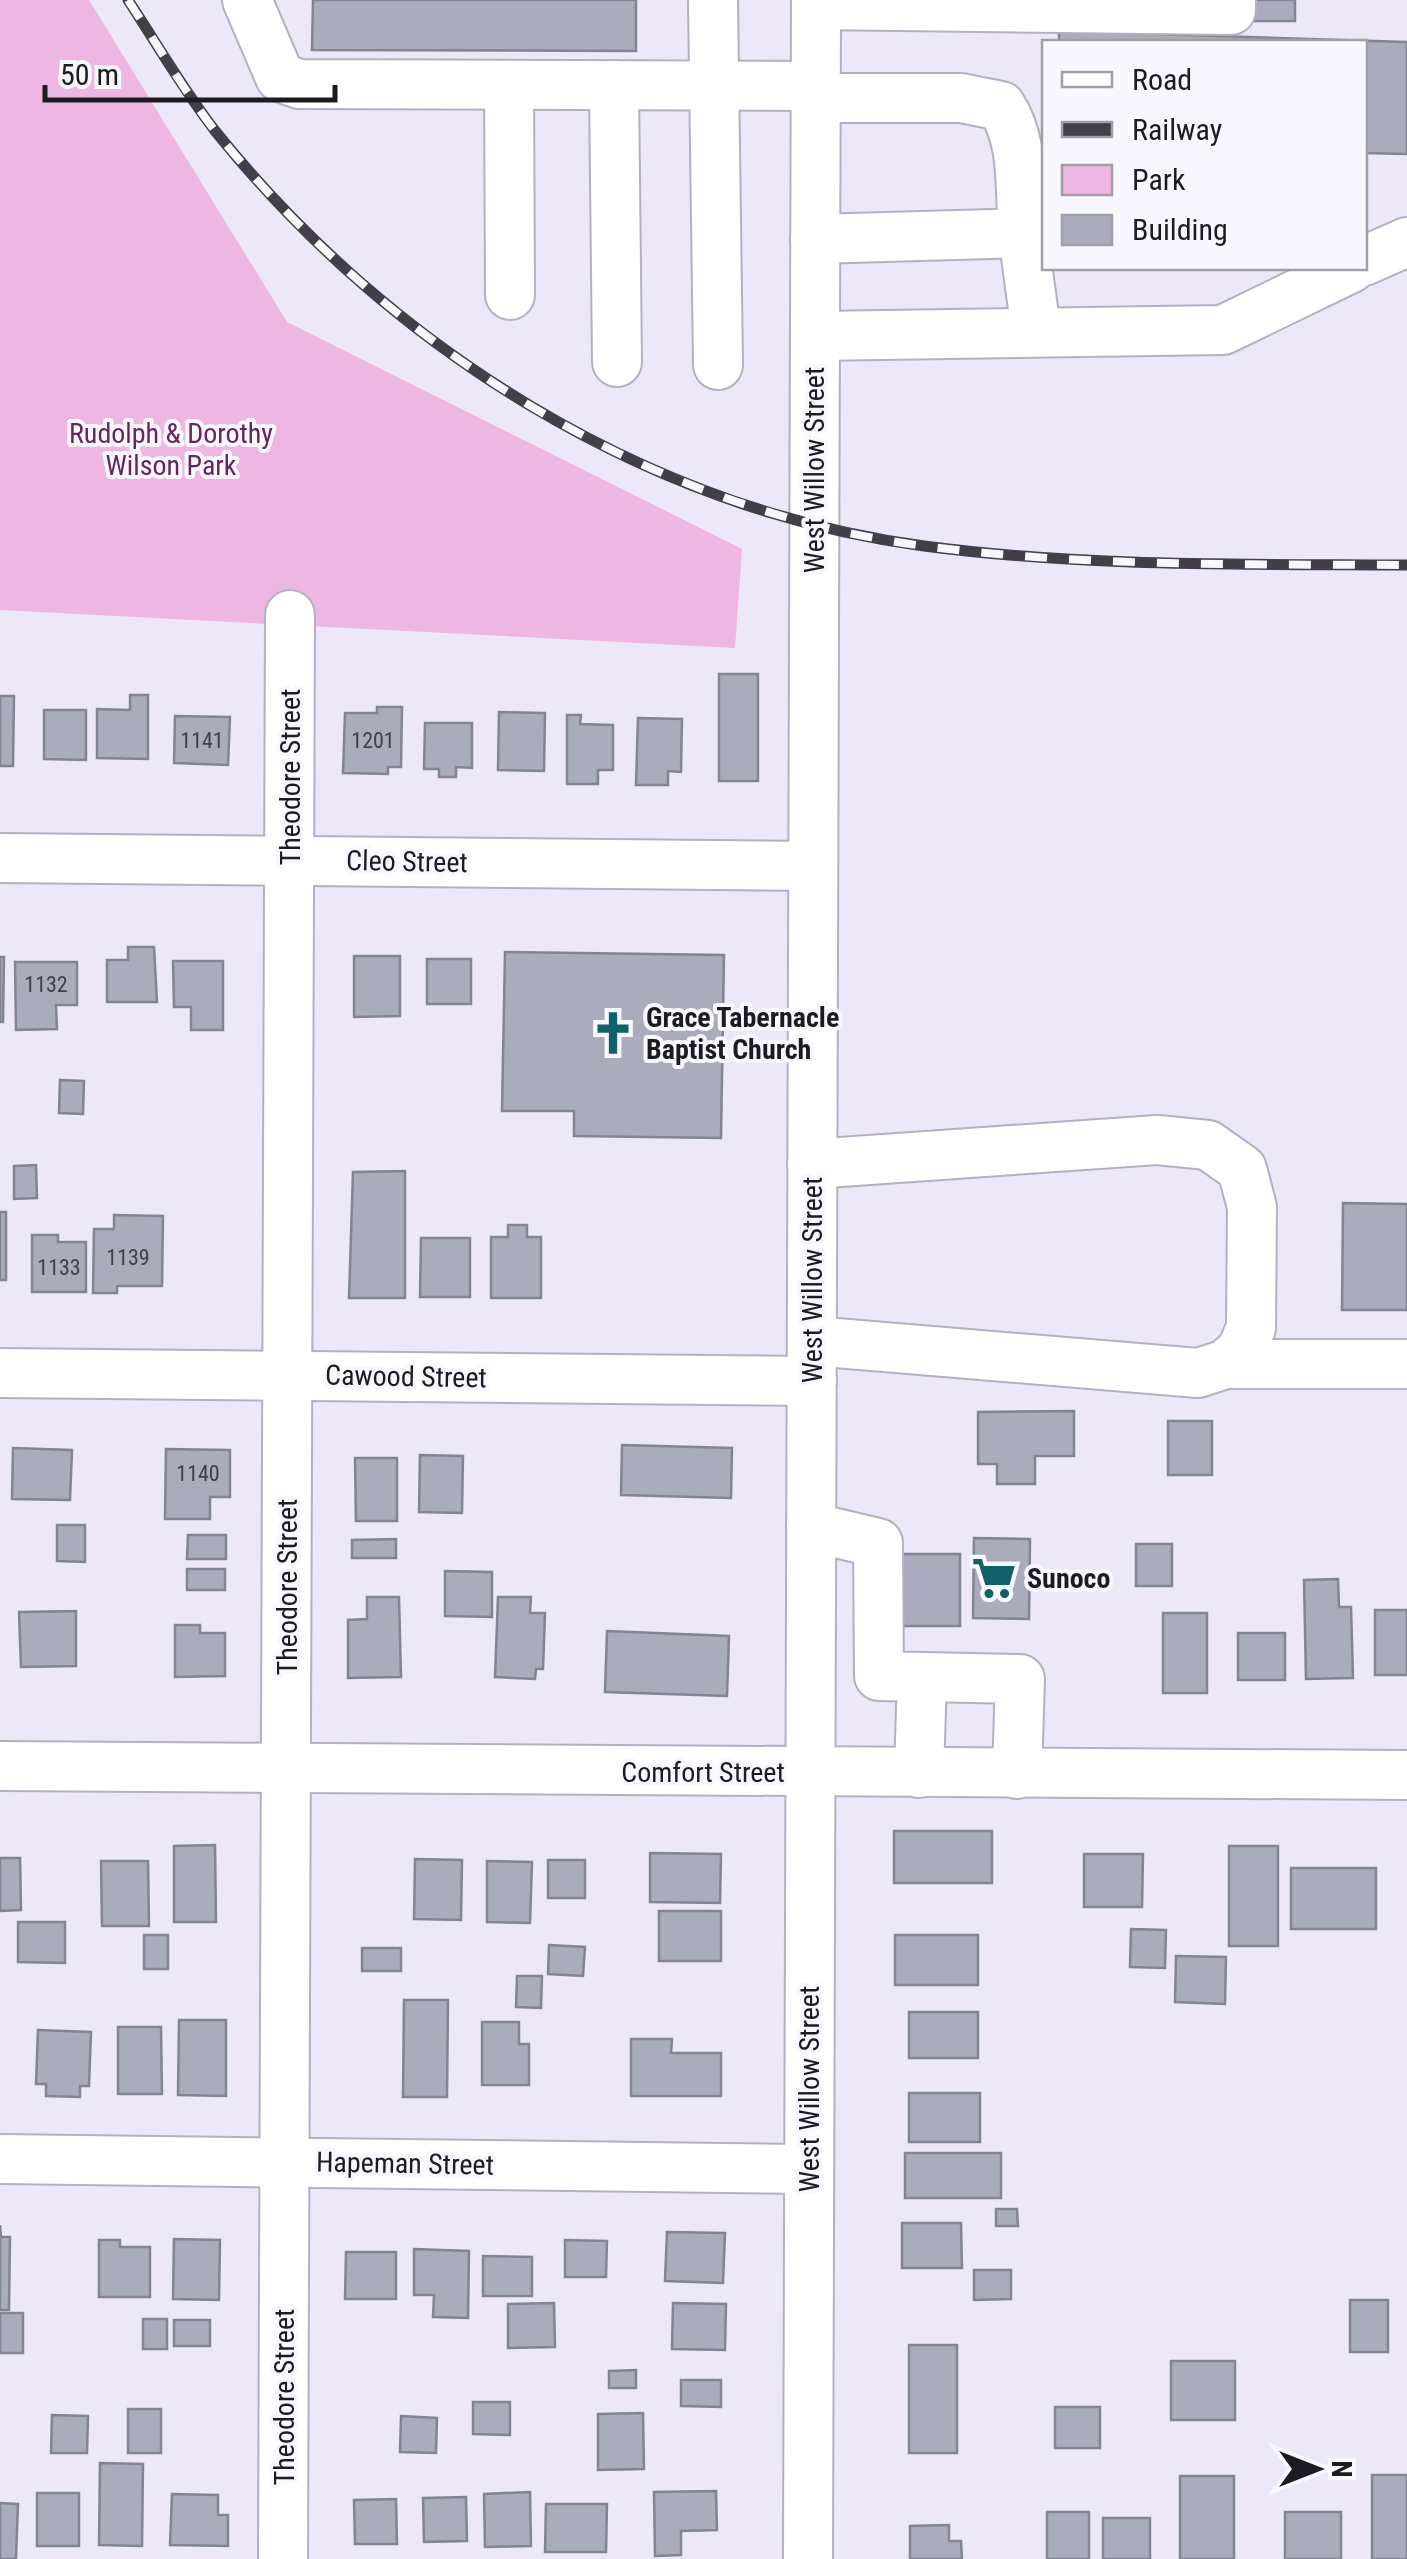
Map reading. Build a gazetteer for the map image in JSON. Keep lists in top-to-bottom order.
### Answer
{
  "streets": {
    "street": [
      "West Willow Street",
      "Theodore Street",
      "Cleo Street",
      "Cawood Street",
      "Comfort Street",
      "Hapeman Street"
    ]
  },
  "crossings": [
    ["West Willow Street", "Cleo Street"],
    ["West Willow Street", "Cawood Street"],
    ["West Willow Street", "Comfort Street"],
    ["West Willow Street", "Hapeman Street"],
    ["Theodore Street", "Cleo Street"],
    ["Theodore Street", "Cawood Street"],
    ["Theodore Street", "Comfort Street"],
    ["Theodore Street", "Hapeman Street"]
  ],
  "parks": ["Rudolph & Dorothy Wilson Park"],
  "places": {
    "church": ["Grace Tabernacle Baptist Church"],
    "supermarket": ["Sunoco"]
  },
  "house_numbers": [
    "1141",
    "1201",
    "1132",
    "1139",
    "1133",
    "1140"
  ],
  "legend": [
    "Road",
    "Railway",
    "Park",
    "Building"
  ],
  "scale_bar": "50 m",
  "north": "right"
}
